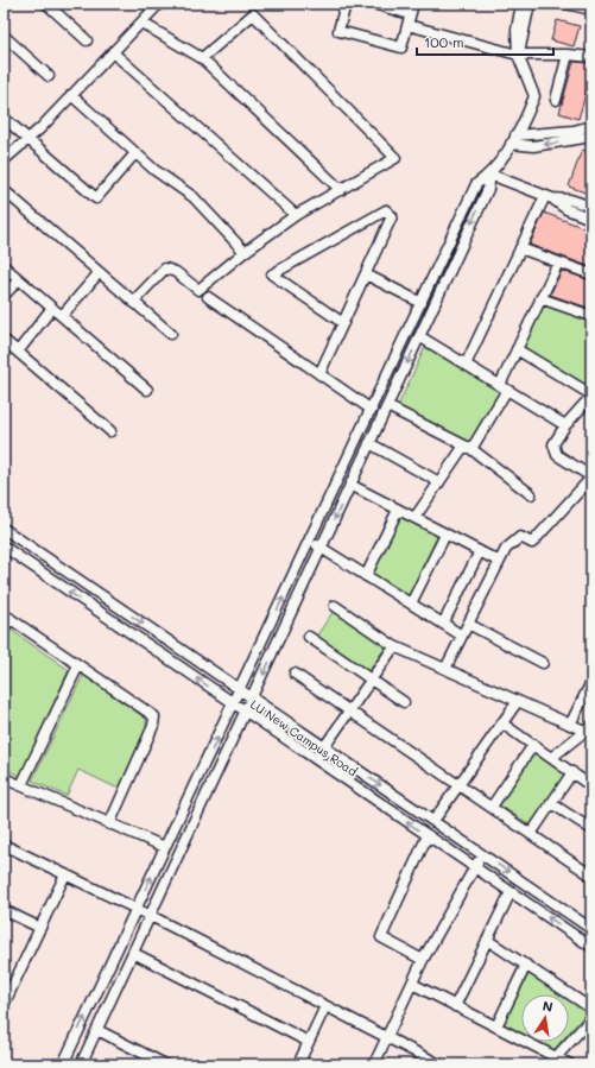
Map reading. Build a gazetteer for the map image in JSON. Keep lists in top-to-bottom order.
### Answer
{
  "streets": {
    "street": ["LU New Campus Road"]
  },
  "scale_bar": "100 m",
  "north": "top"
}
